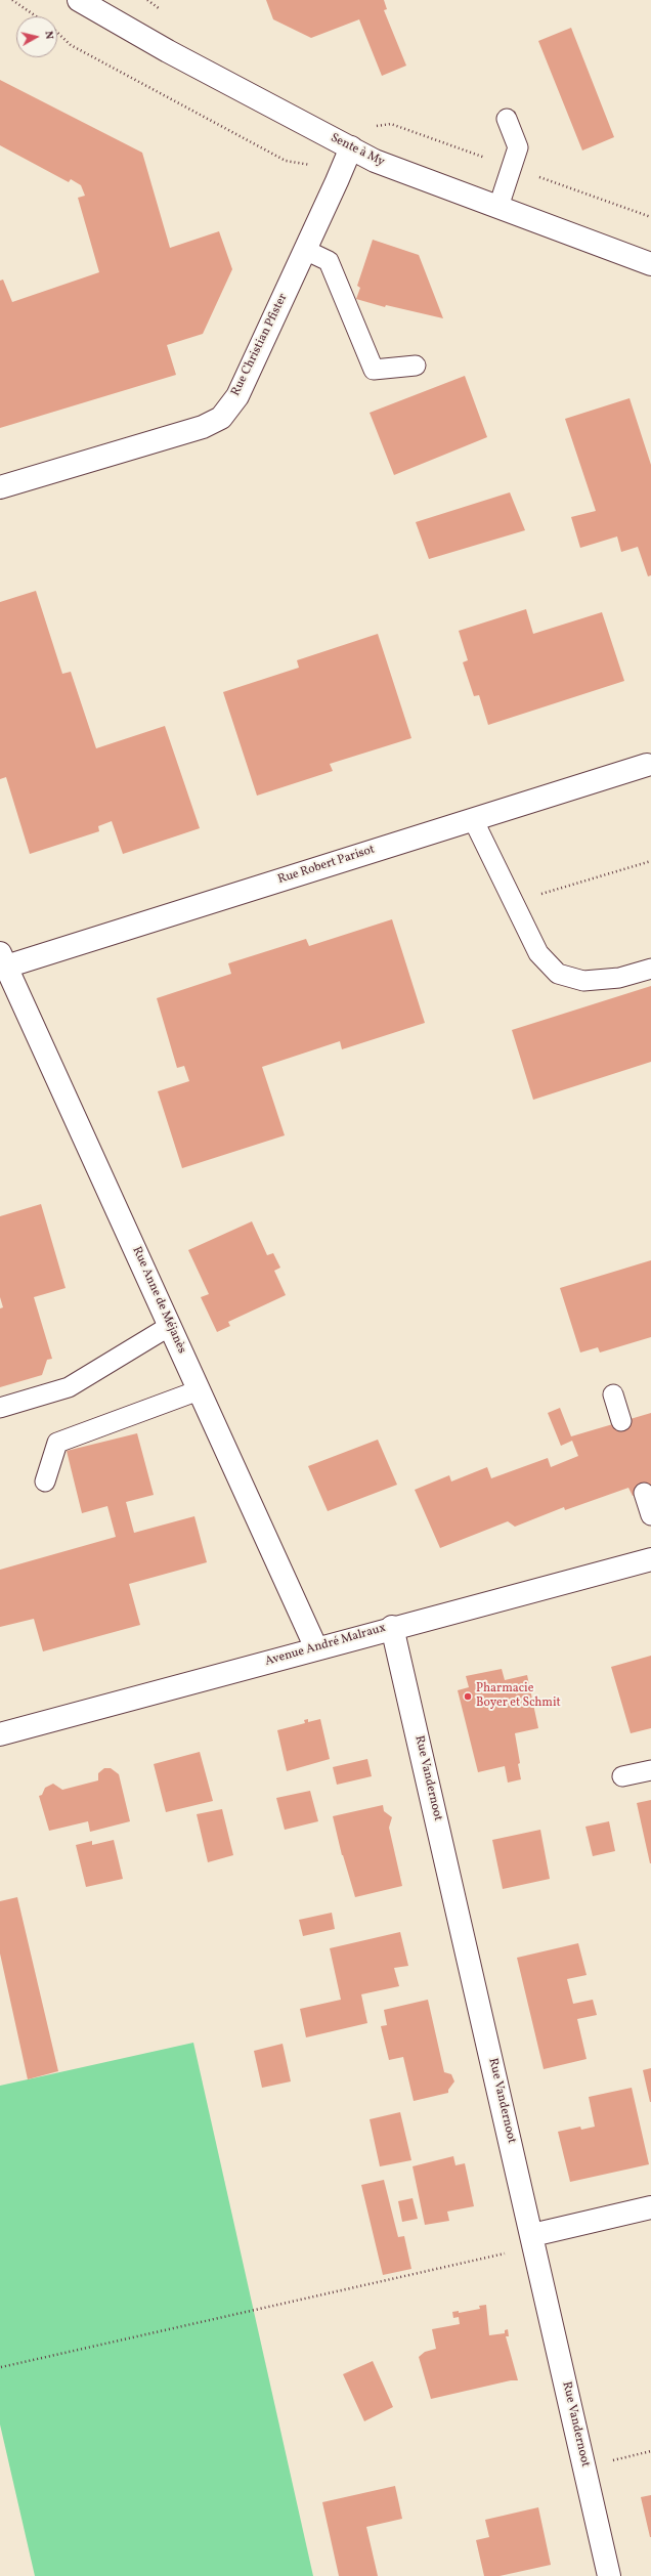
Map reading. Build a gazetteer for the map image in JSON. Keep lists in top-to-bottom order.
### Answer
{
  "streets": {
    "street": [
      "Sente à My",
      "Rue Christian Pfister",
      "Rue Robert Parisot",
      "Rue Anne de Méjanès",
      "Avenue André Malraux",
      "Rue Vandernoot"
    ]
  },
  "crossings": [
    ["Sente à My", "Rue Christian Pfister"],
    ["Rue Robert Parisot", "Rue Anne de Méjanès"],
    ["Rue Anne de Méjanès", "Avenue André Malraux"],
    ["Avenue André Malraux", "Rue Vandernoot"]
  ],
  "places": ["Pharmacie Boyer et Schmit"],
  "north": "right"
}
